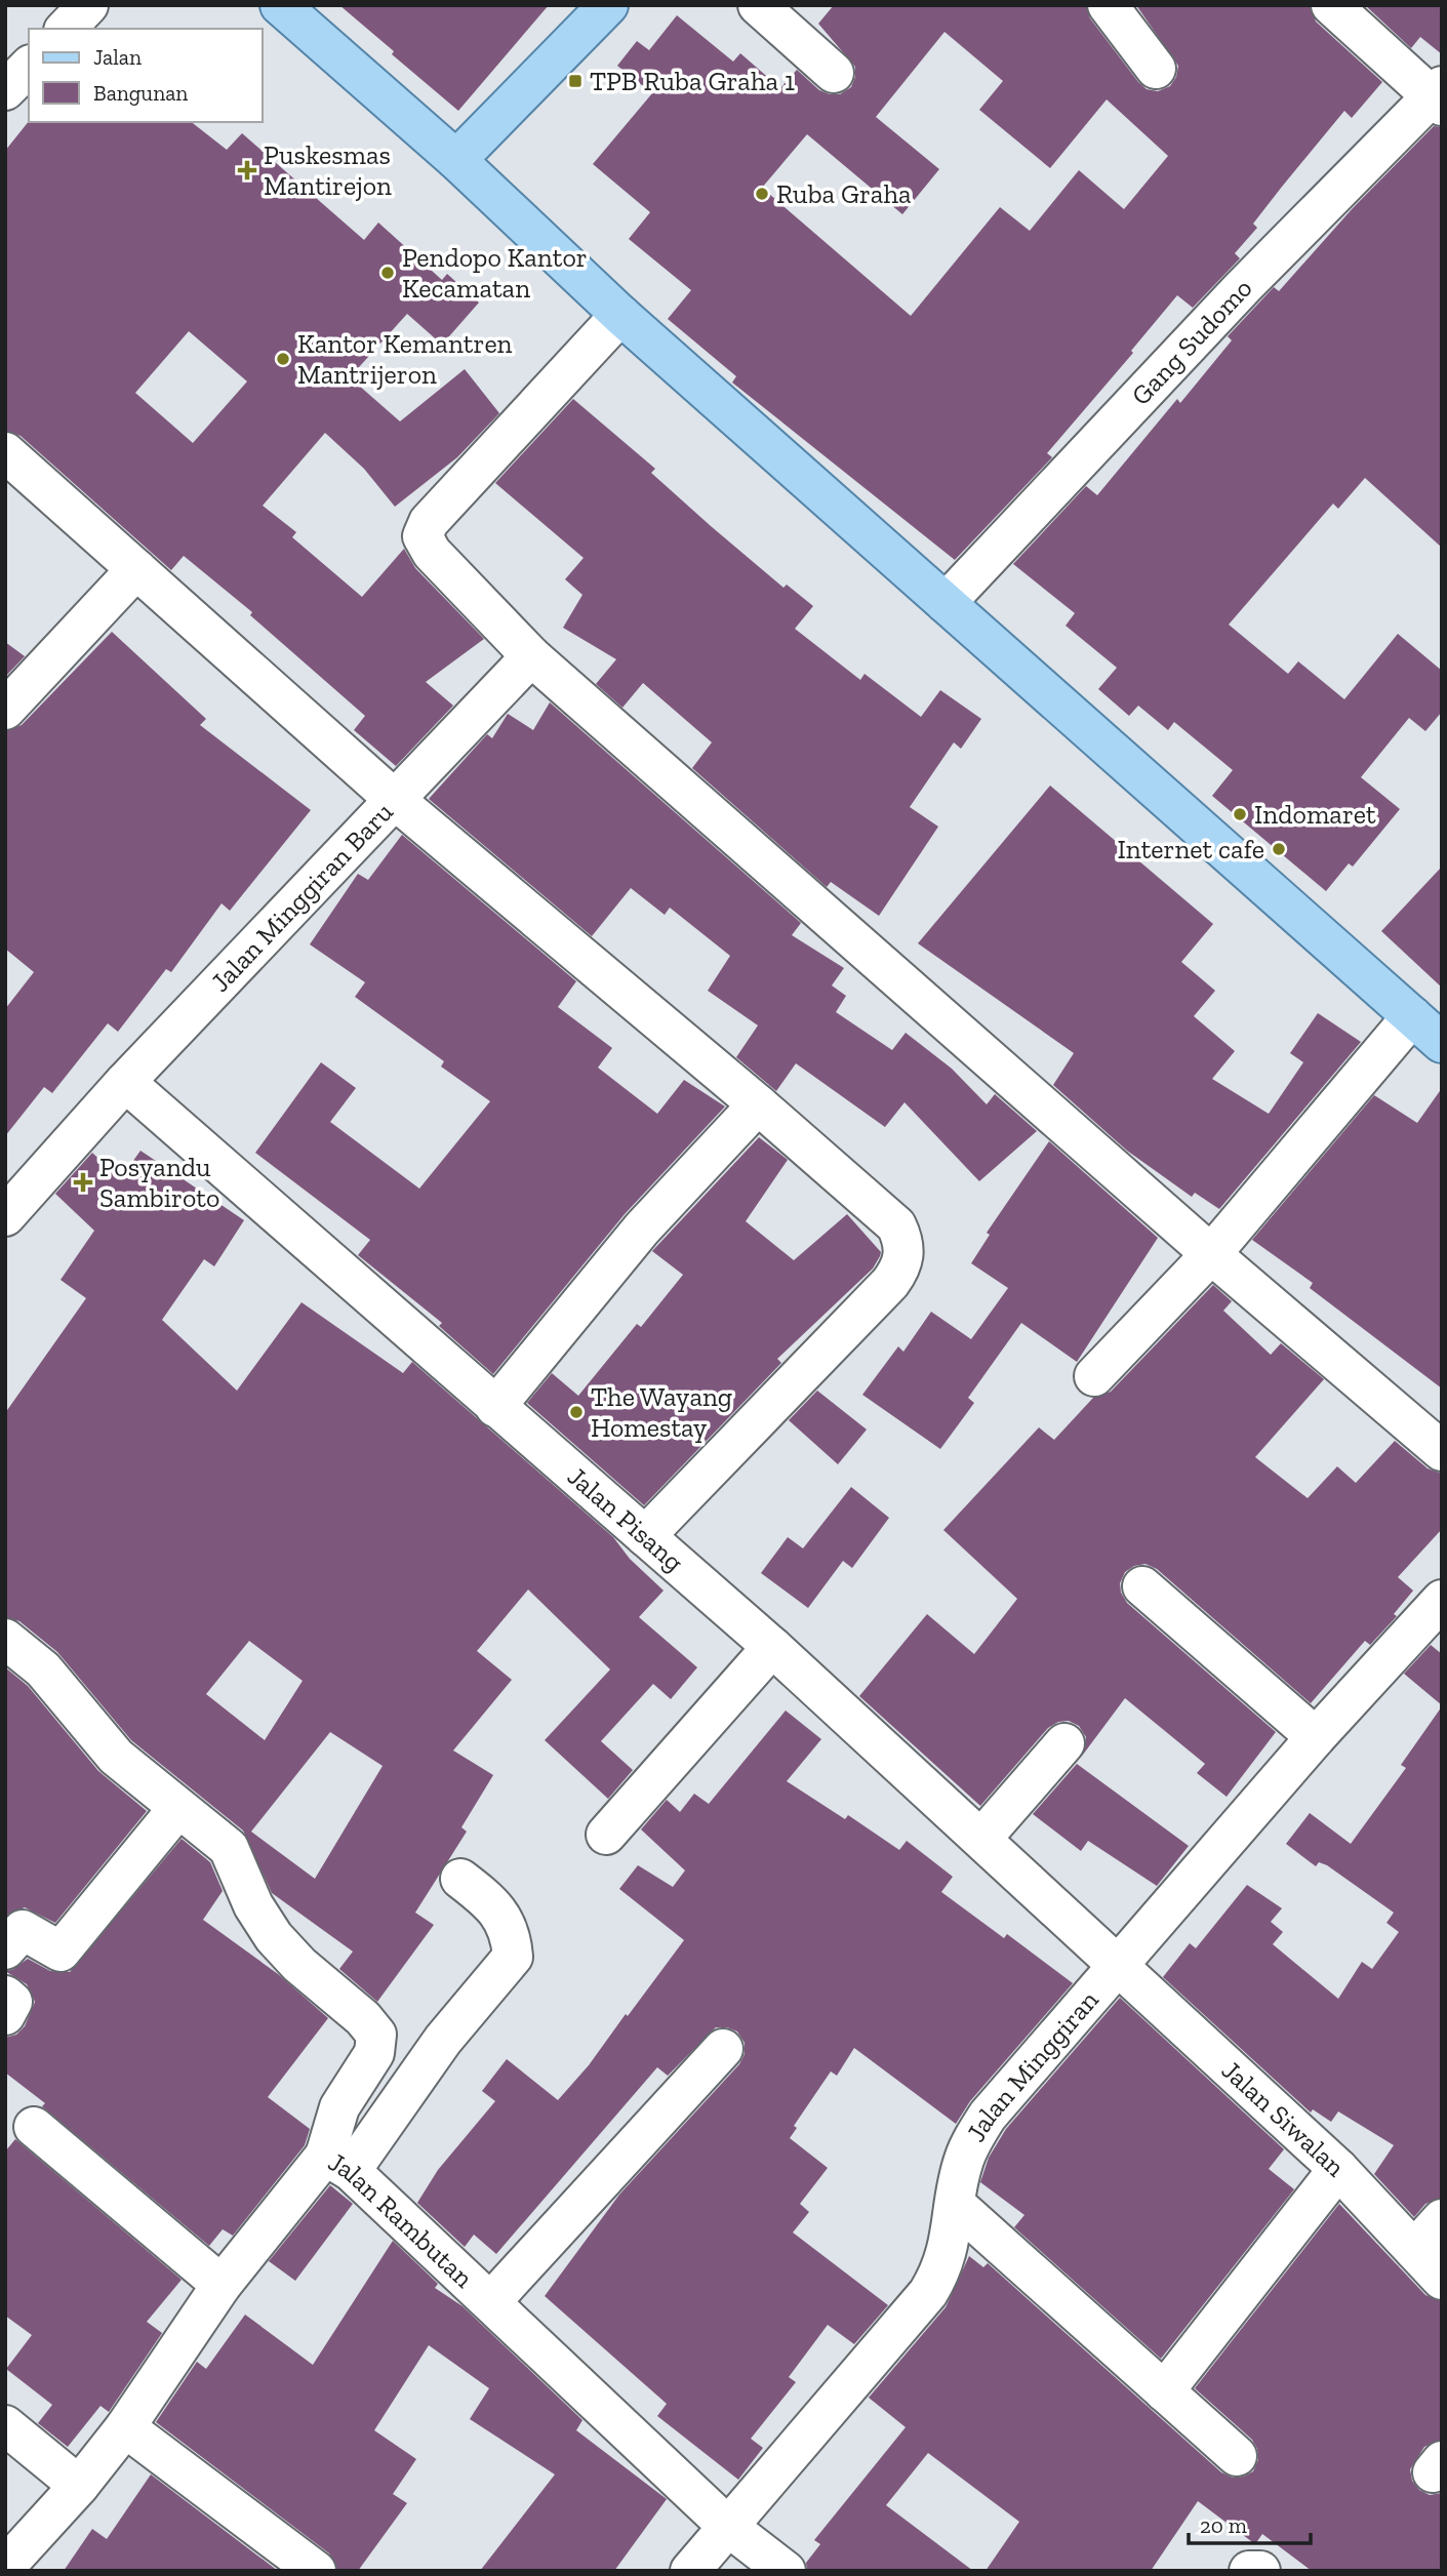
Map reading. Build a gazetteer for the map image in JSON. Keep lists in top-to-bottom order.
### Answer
{
  "streets": {
    "street": [
      "Gang Sudomo",
      "Jalan Minggiran Baru",
      "Jalan Pisang",
      "Jalan Minggiran",
      "Jalan Siwalan",
      "Jalan Rambutan"
    ]
  },
  "crossings": [
    ["Jalan Minggiran Baru", "Jalan Pisang"],
    ["Jalan Pisang", "Jalan Minggiran"],
    ["Jalan Pisang", "Jalan Siwalan"],
    ["Jalan Minggiran", "Jalan Siwalan"],
    ["Jalan Minggiran", "Jalan Rambutan"]
  ],
  "places": {
    "transit": ["TPB Ruba Graha 1"],
    "health": ["Puskesmas Mantirejon", "Posyandu Sambiroto"],
    "other": [
      "Ruba Graha",
      "Pendopo Kantor Kecamatan",
      "Kantor Kemantren Mantrijeron",
      "Indomaret",
      "Internet cafe",
      "The Wayang Homestay"
    ]
  },
  "legend": ["Jalan", "Bangunan"],
  "scale_bar": "20 m"
}
